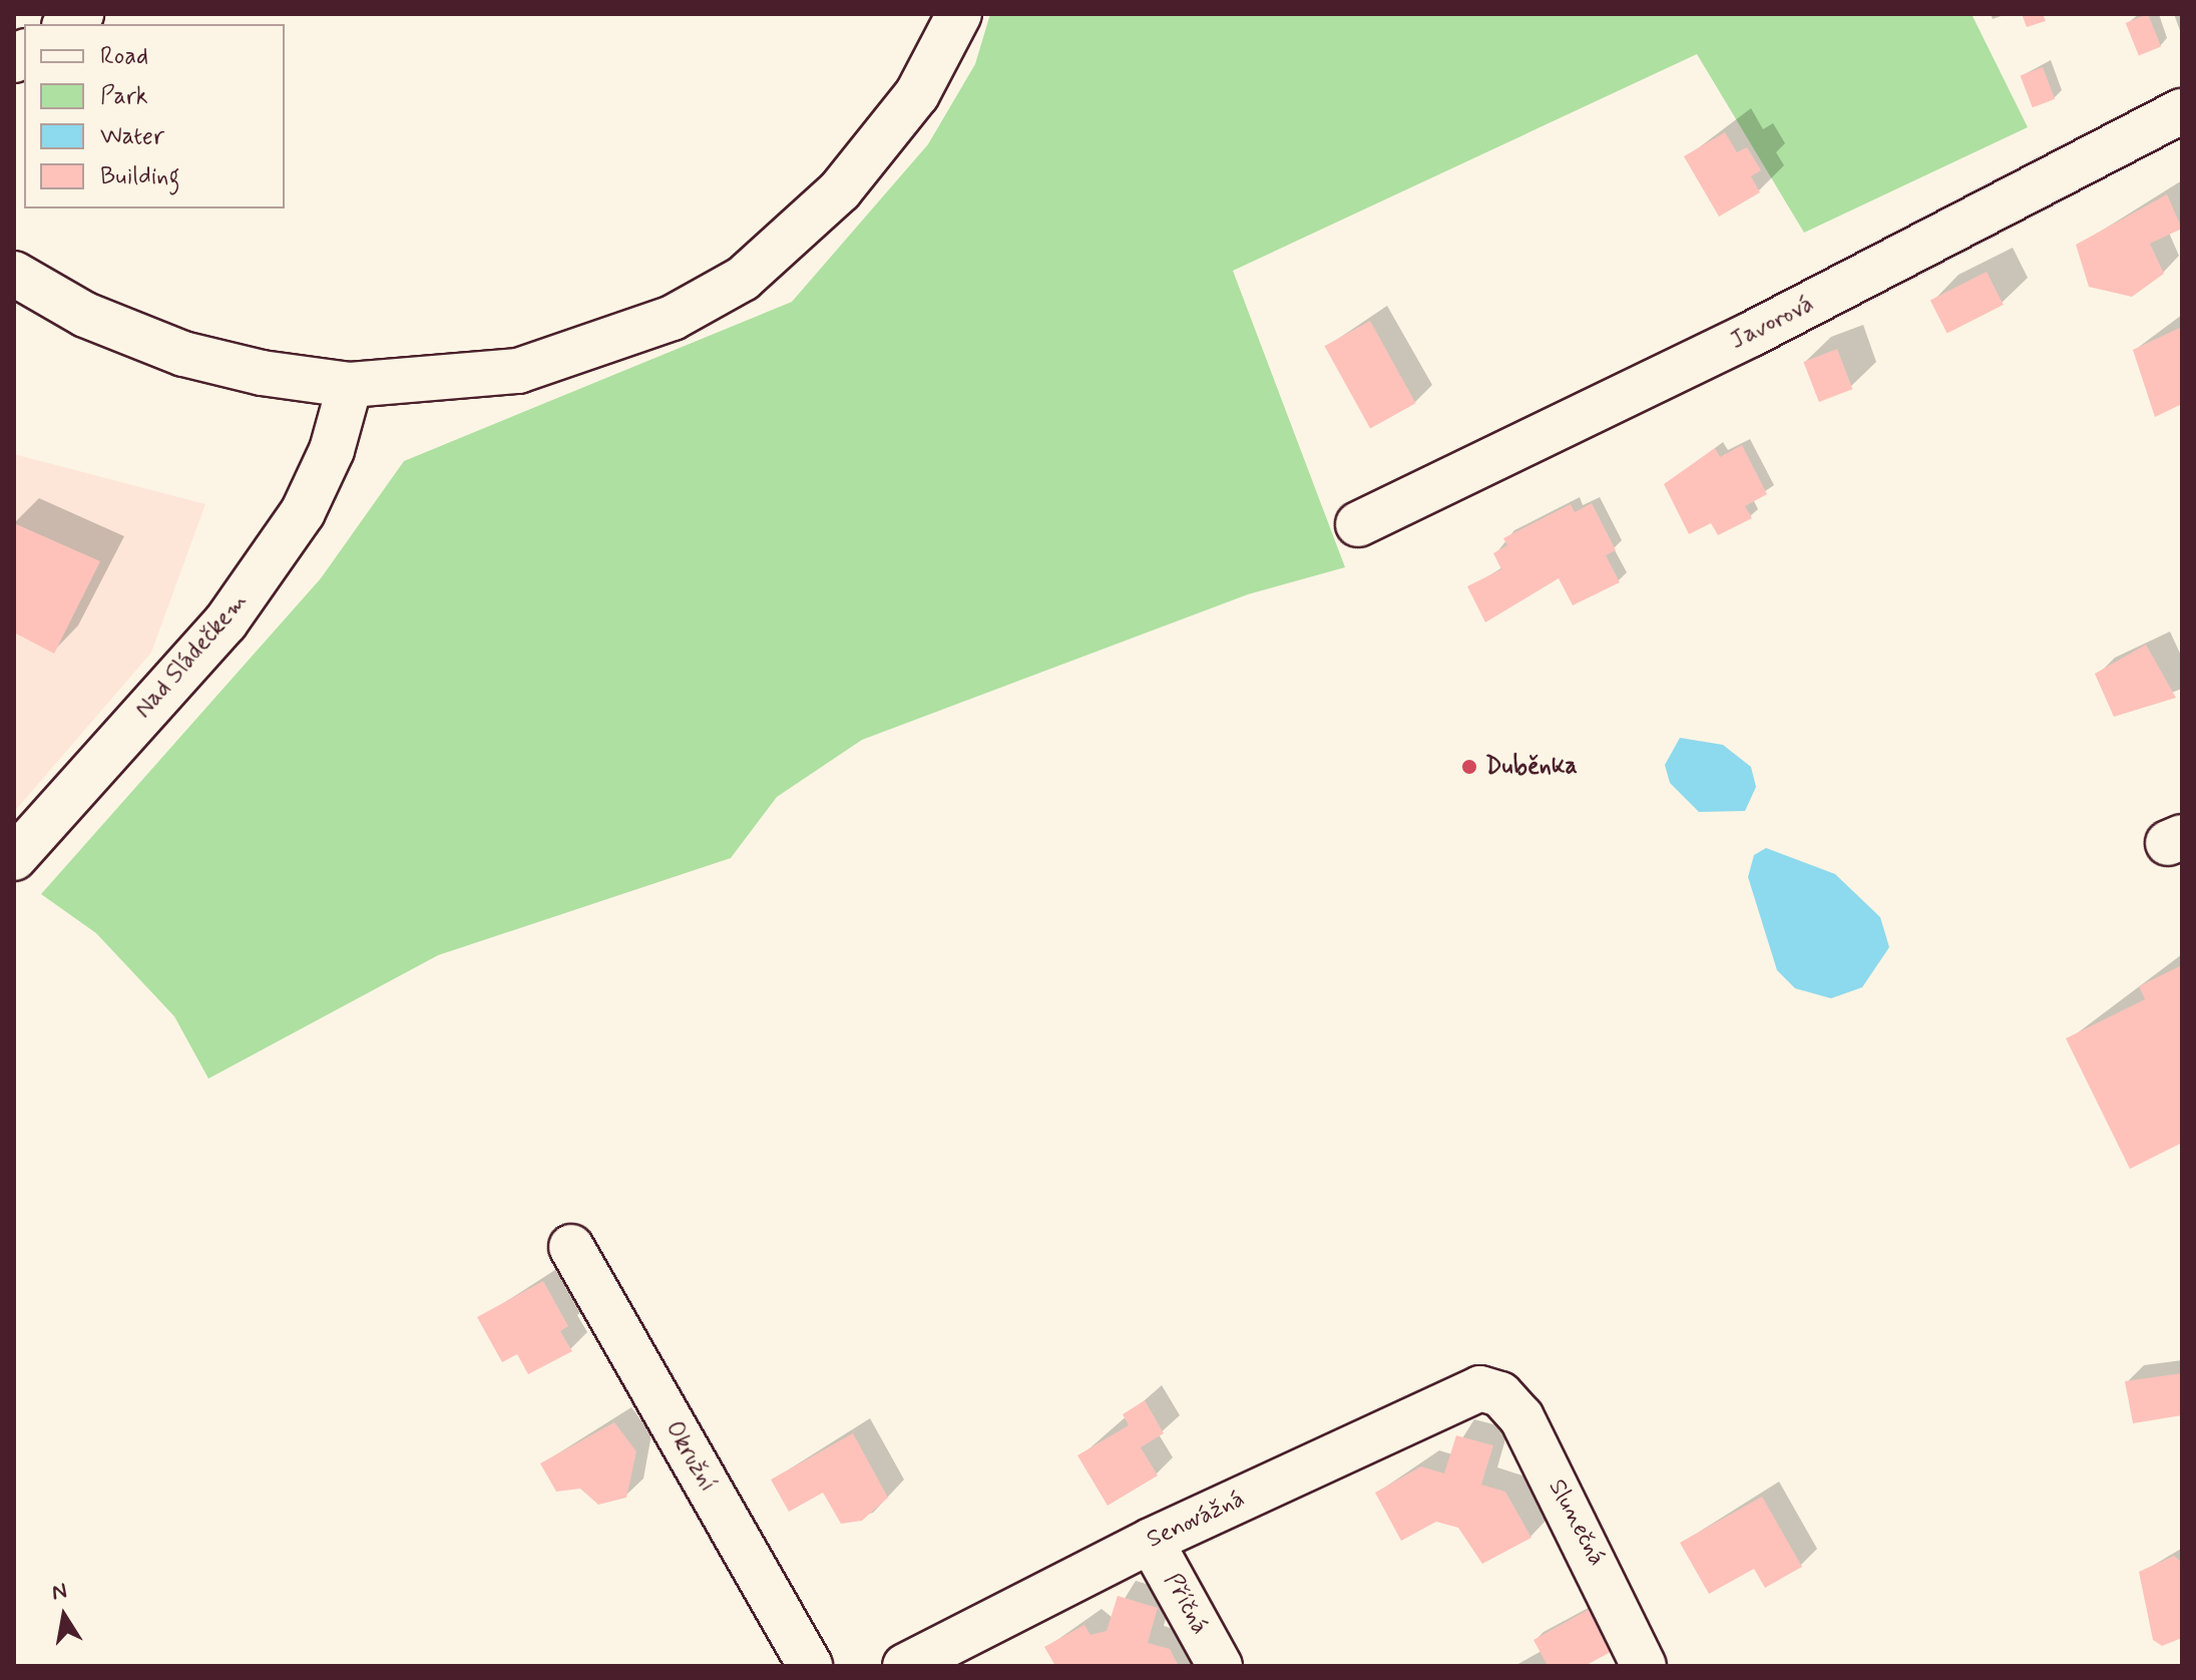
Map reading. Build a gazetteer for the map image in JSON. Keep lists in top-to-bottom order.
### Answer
{
  "streets": {
    "street": [
      "Javorová",
      "Nad Sládečkem",
      "Okružní",
      "Senovážná",
      "Slunečná",
      "Příčná"
    ]
  },
  "crossings": [
    ["Senovážná", "Slunečná"],
    ["Senovážná", "Příčná"]
  ],
  "places": ["Duběnka"],
  "legend": [
    "Road",
    "Park",
    "Water",
    "Building"
  ],
  "north": "top"
}
